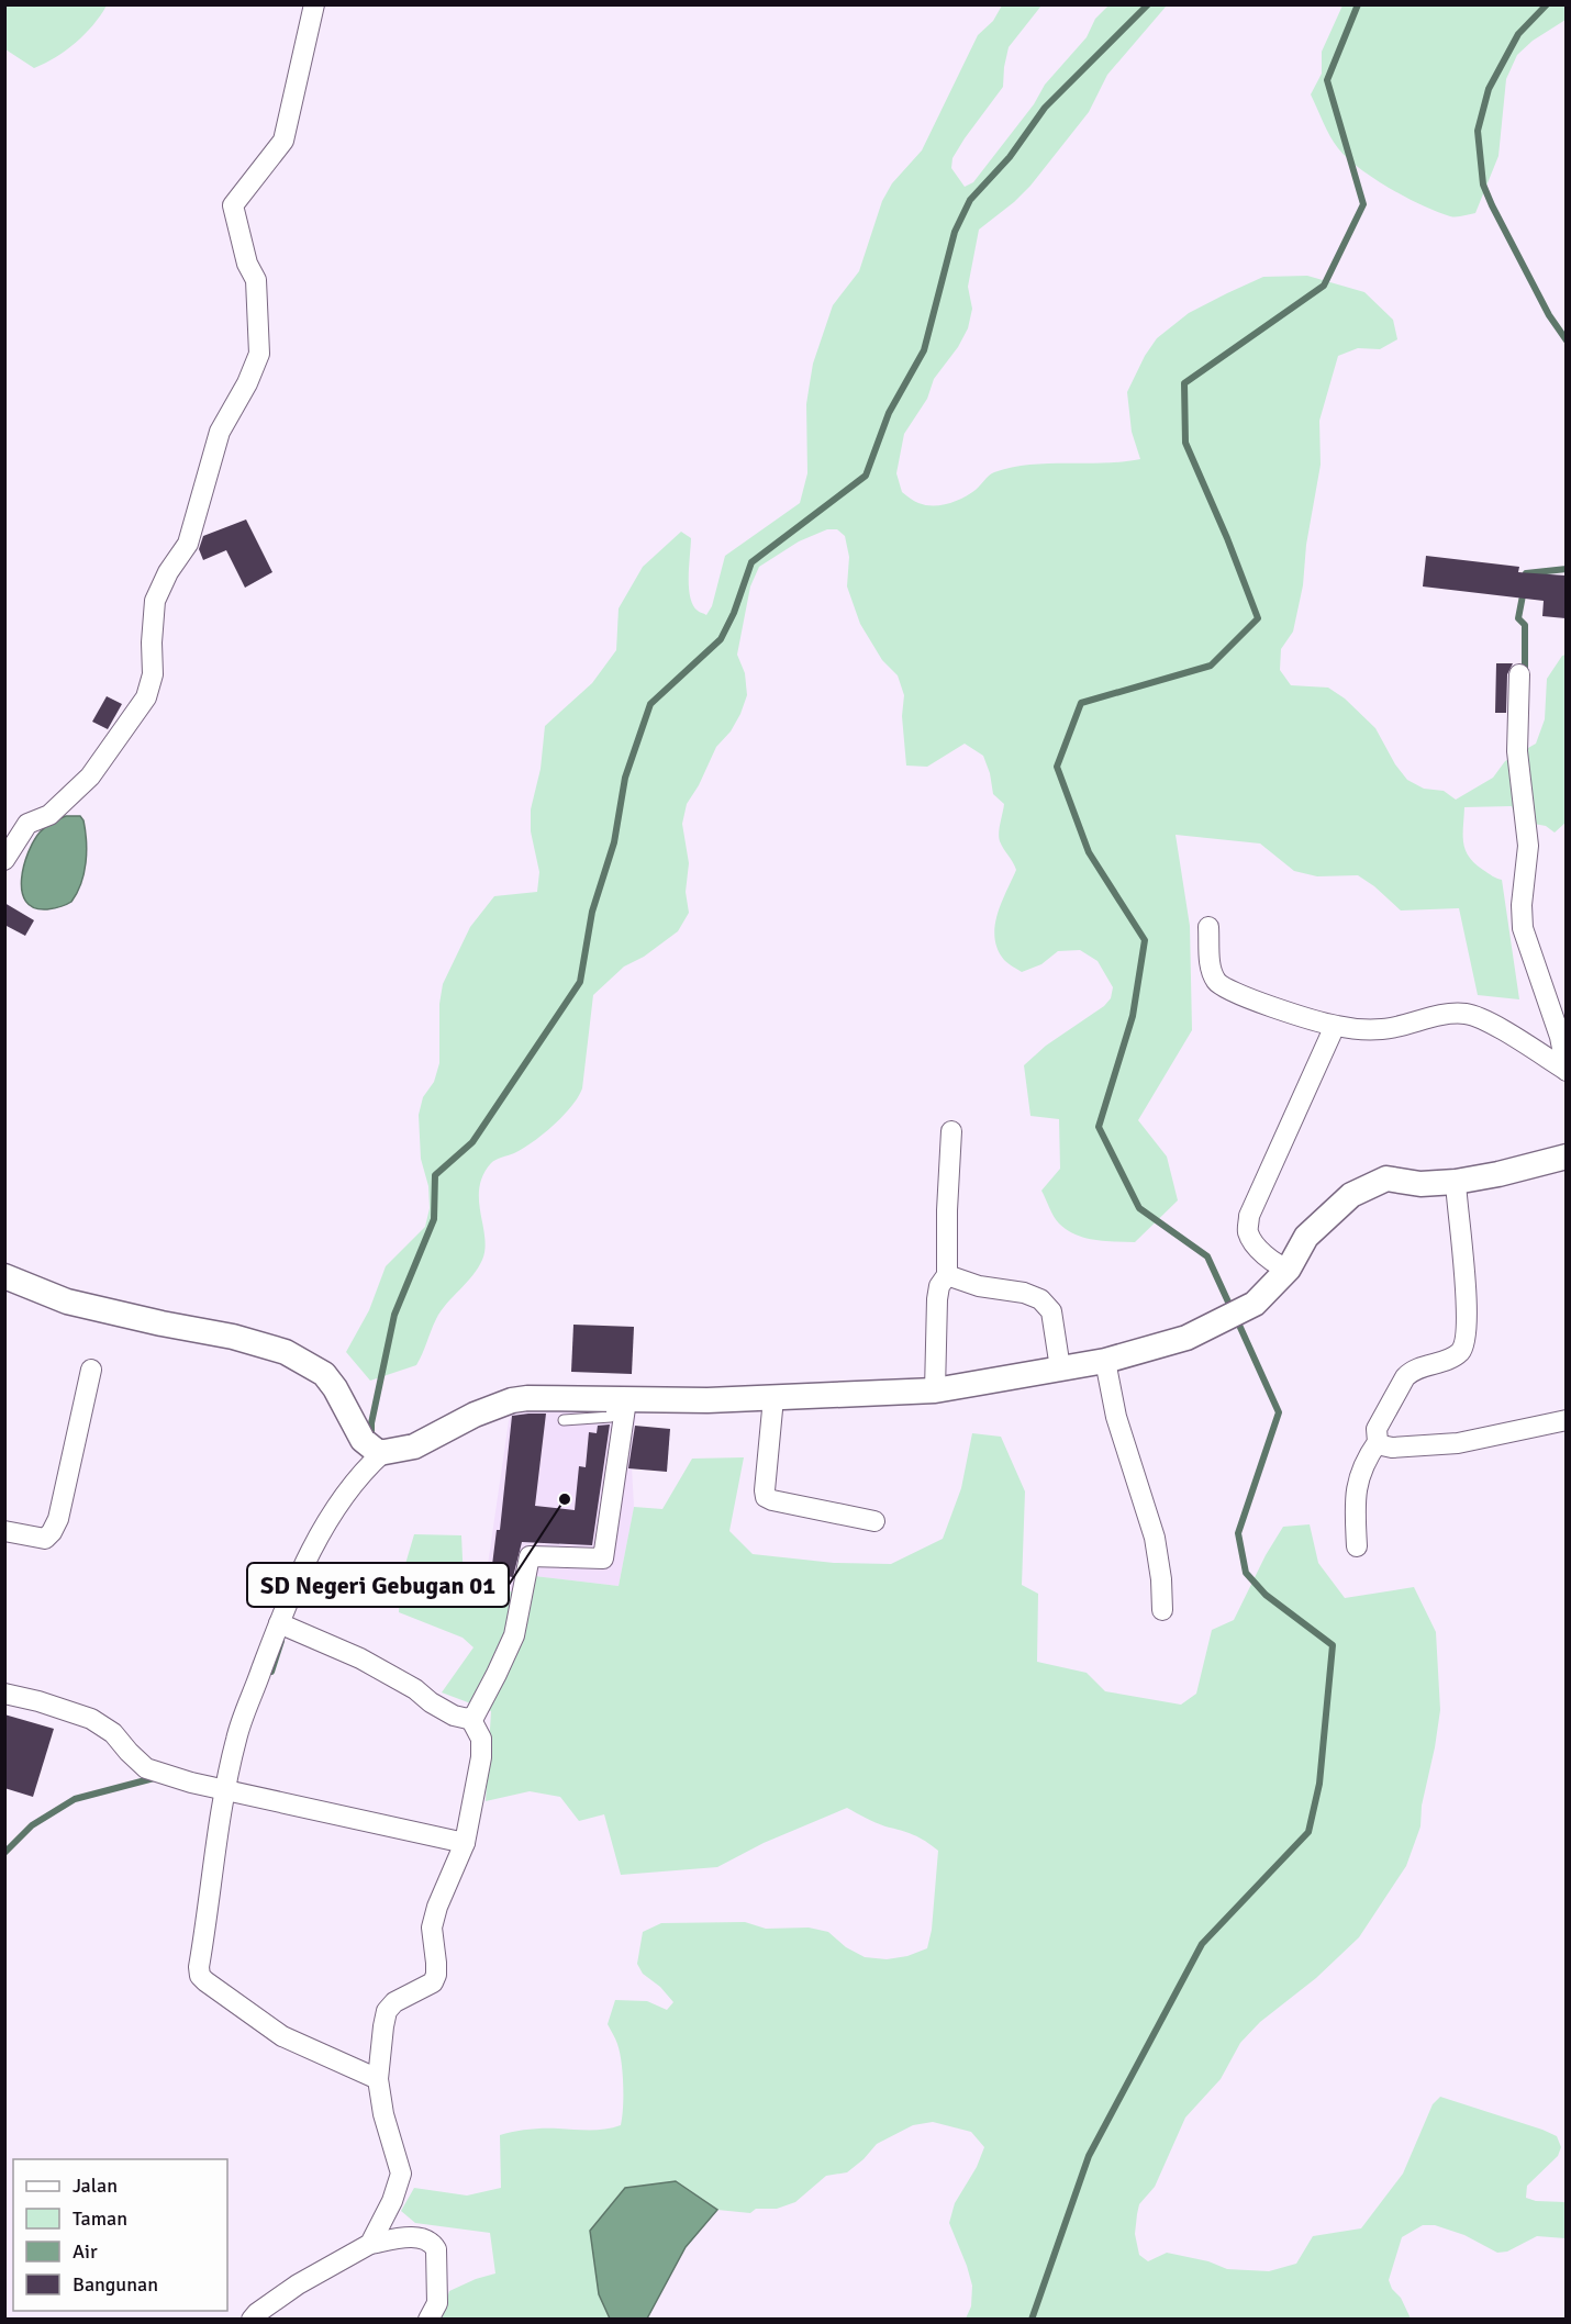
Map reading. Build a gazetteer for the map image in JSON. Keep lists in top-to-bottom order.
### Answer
{
  "places": ["SD Negeri Gebugan 01"],
  "legend": [
    "Jalan",
    "Taman",
    "Air",
    "Bangunan"
  ]
}
